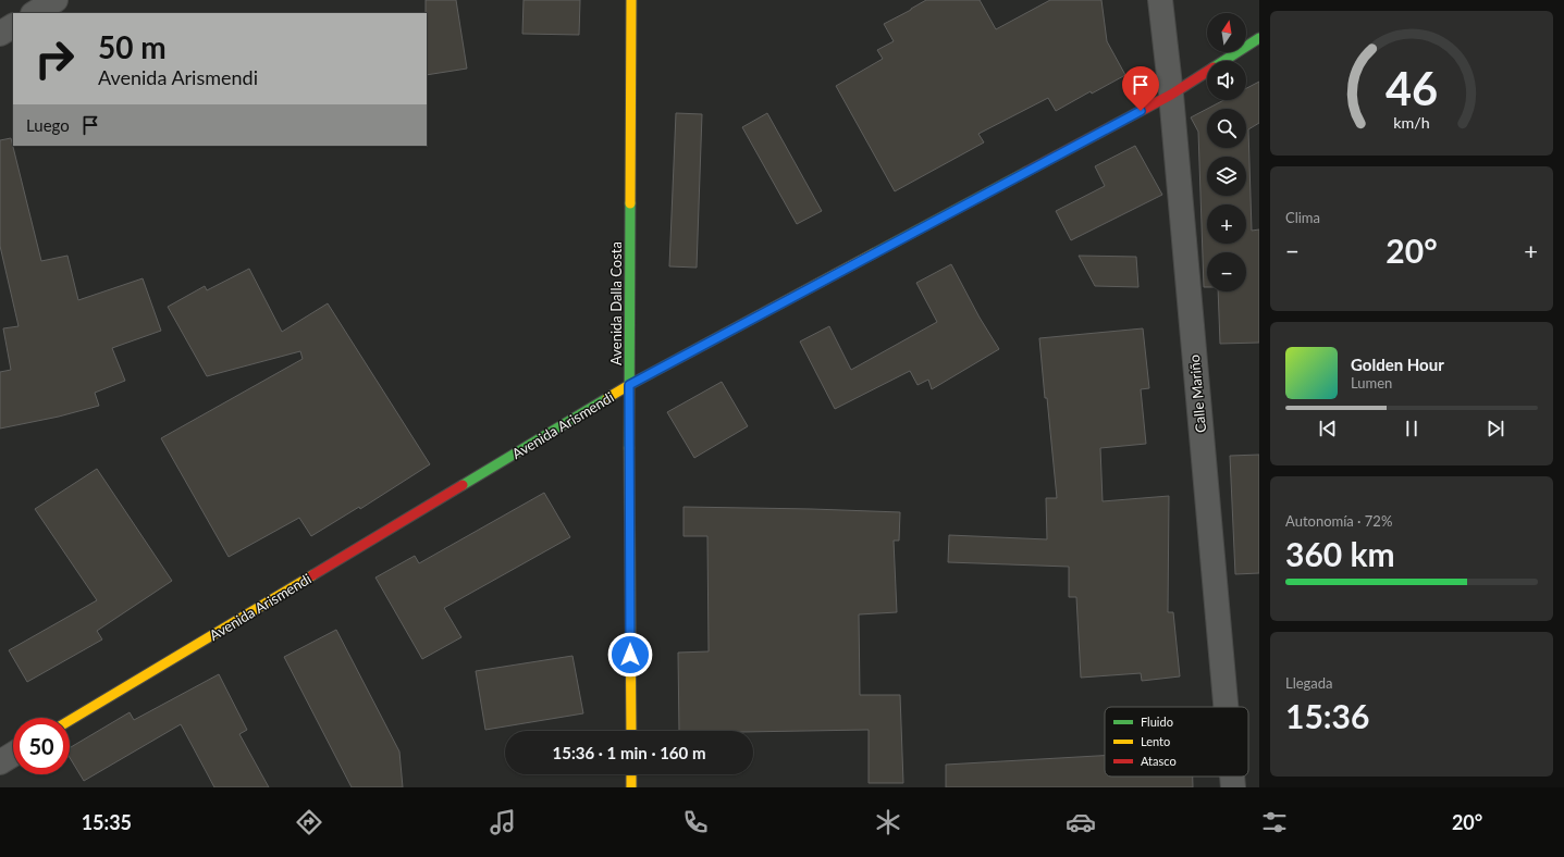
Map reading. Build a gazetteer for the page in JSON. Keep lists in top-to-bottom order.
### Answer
{
  "streets": {
    "street": ["Avenida Dalla Costa", "Calle Mariño", "Avenida Arismendi"]
  },
  "crossings": [
    ["Avenida Dalla Costa", "Avenida Arismendi"],
    ["Calle Mariño", "Avenida Arismendi"]
  ],
  "legend": ["Fluido", "Lento", "Atasco"],
  "north": "top",
  "page": {
    "map_buttons": ["+", "−"],
    "turn": ["50 m", "Avenida Arismendi"],
    "then": "Luego",
    "tile": [
      "Clima",
      ["Autonomía · 72%", "360 km"],
      ["Llegada", "15:36"]
    ],
    "heat": ["−", "20°", "+"],
    "song": ["Golden Hour", "Lumen"],
    "limit": "50",
    "trip": "15:36 · 1 min · 160 m",
    "tabs": ["15:35", "20°"],
    "gauge": ["46", "km/h"]
  }
}
